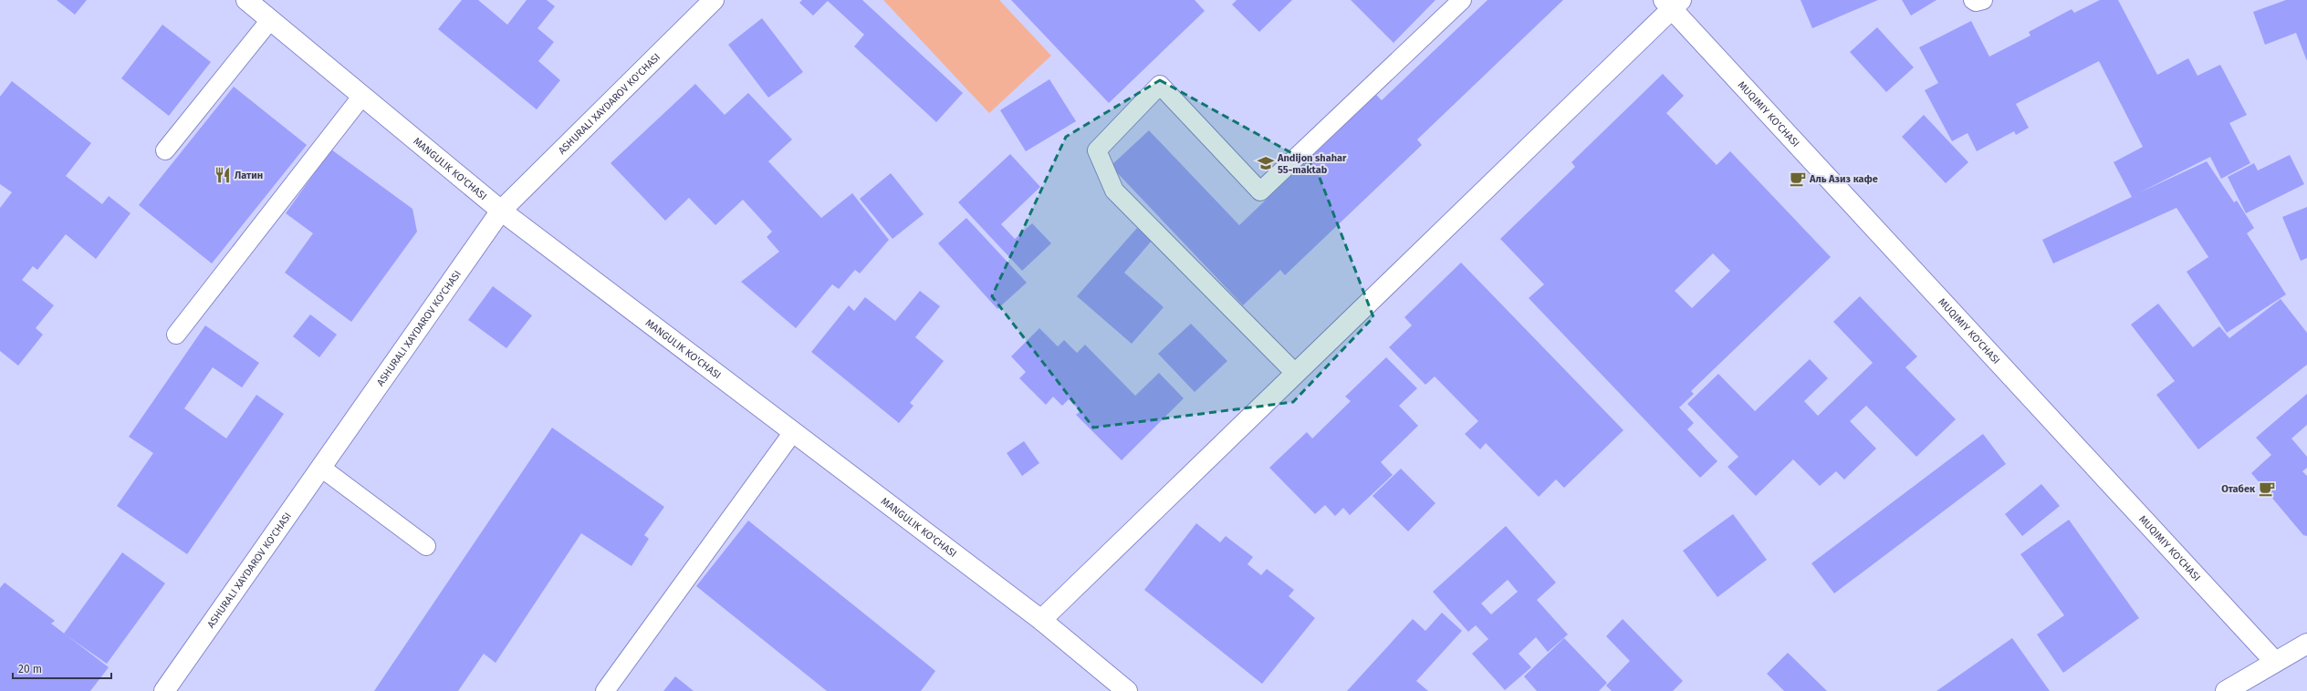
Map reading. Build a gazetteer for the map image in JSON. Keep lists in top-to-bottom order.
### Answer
{
  "streets": {
    "street": ["ASHURALI XAYDAROV KO'CHASI", "MUQIMIY KO'CHASI", "MANGULIK KO'CHASI"]
  },
  "crossings": [
    ["ASHURALI XAYDAROV KO'CHASI", "MANGULIK KO'CHASI"]
  ],
  "places": {
    "school or university": ["Andijon shahar 55-maktab"],
    "restaurant": ["Латин"],
    "cafe": ["Аль Азиз кафе", "Отабек"]
  },
  "scale_bar": "20 m"
}
